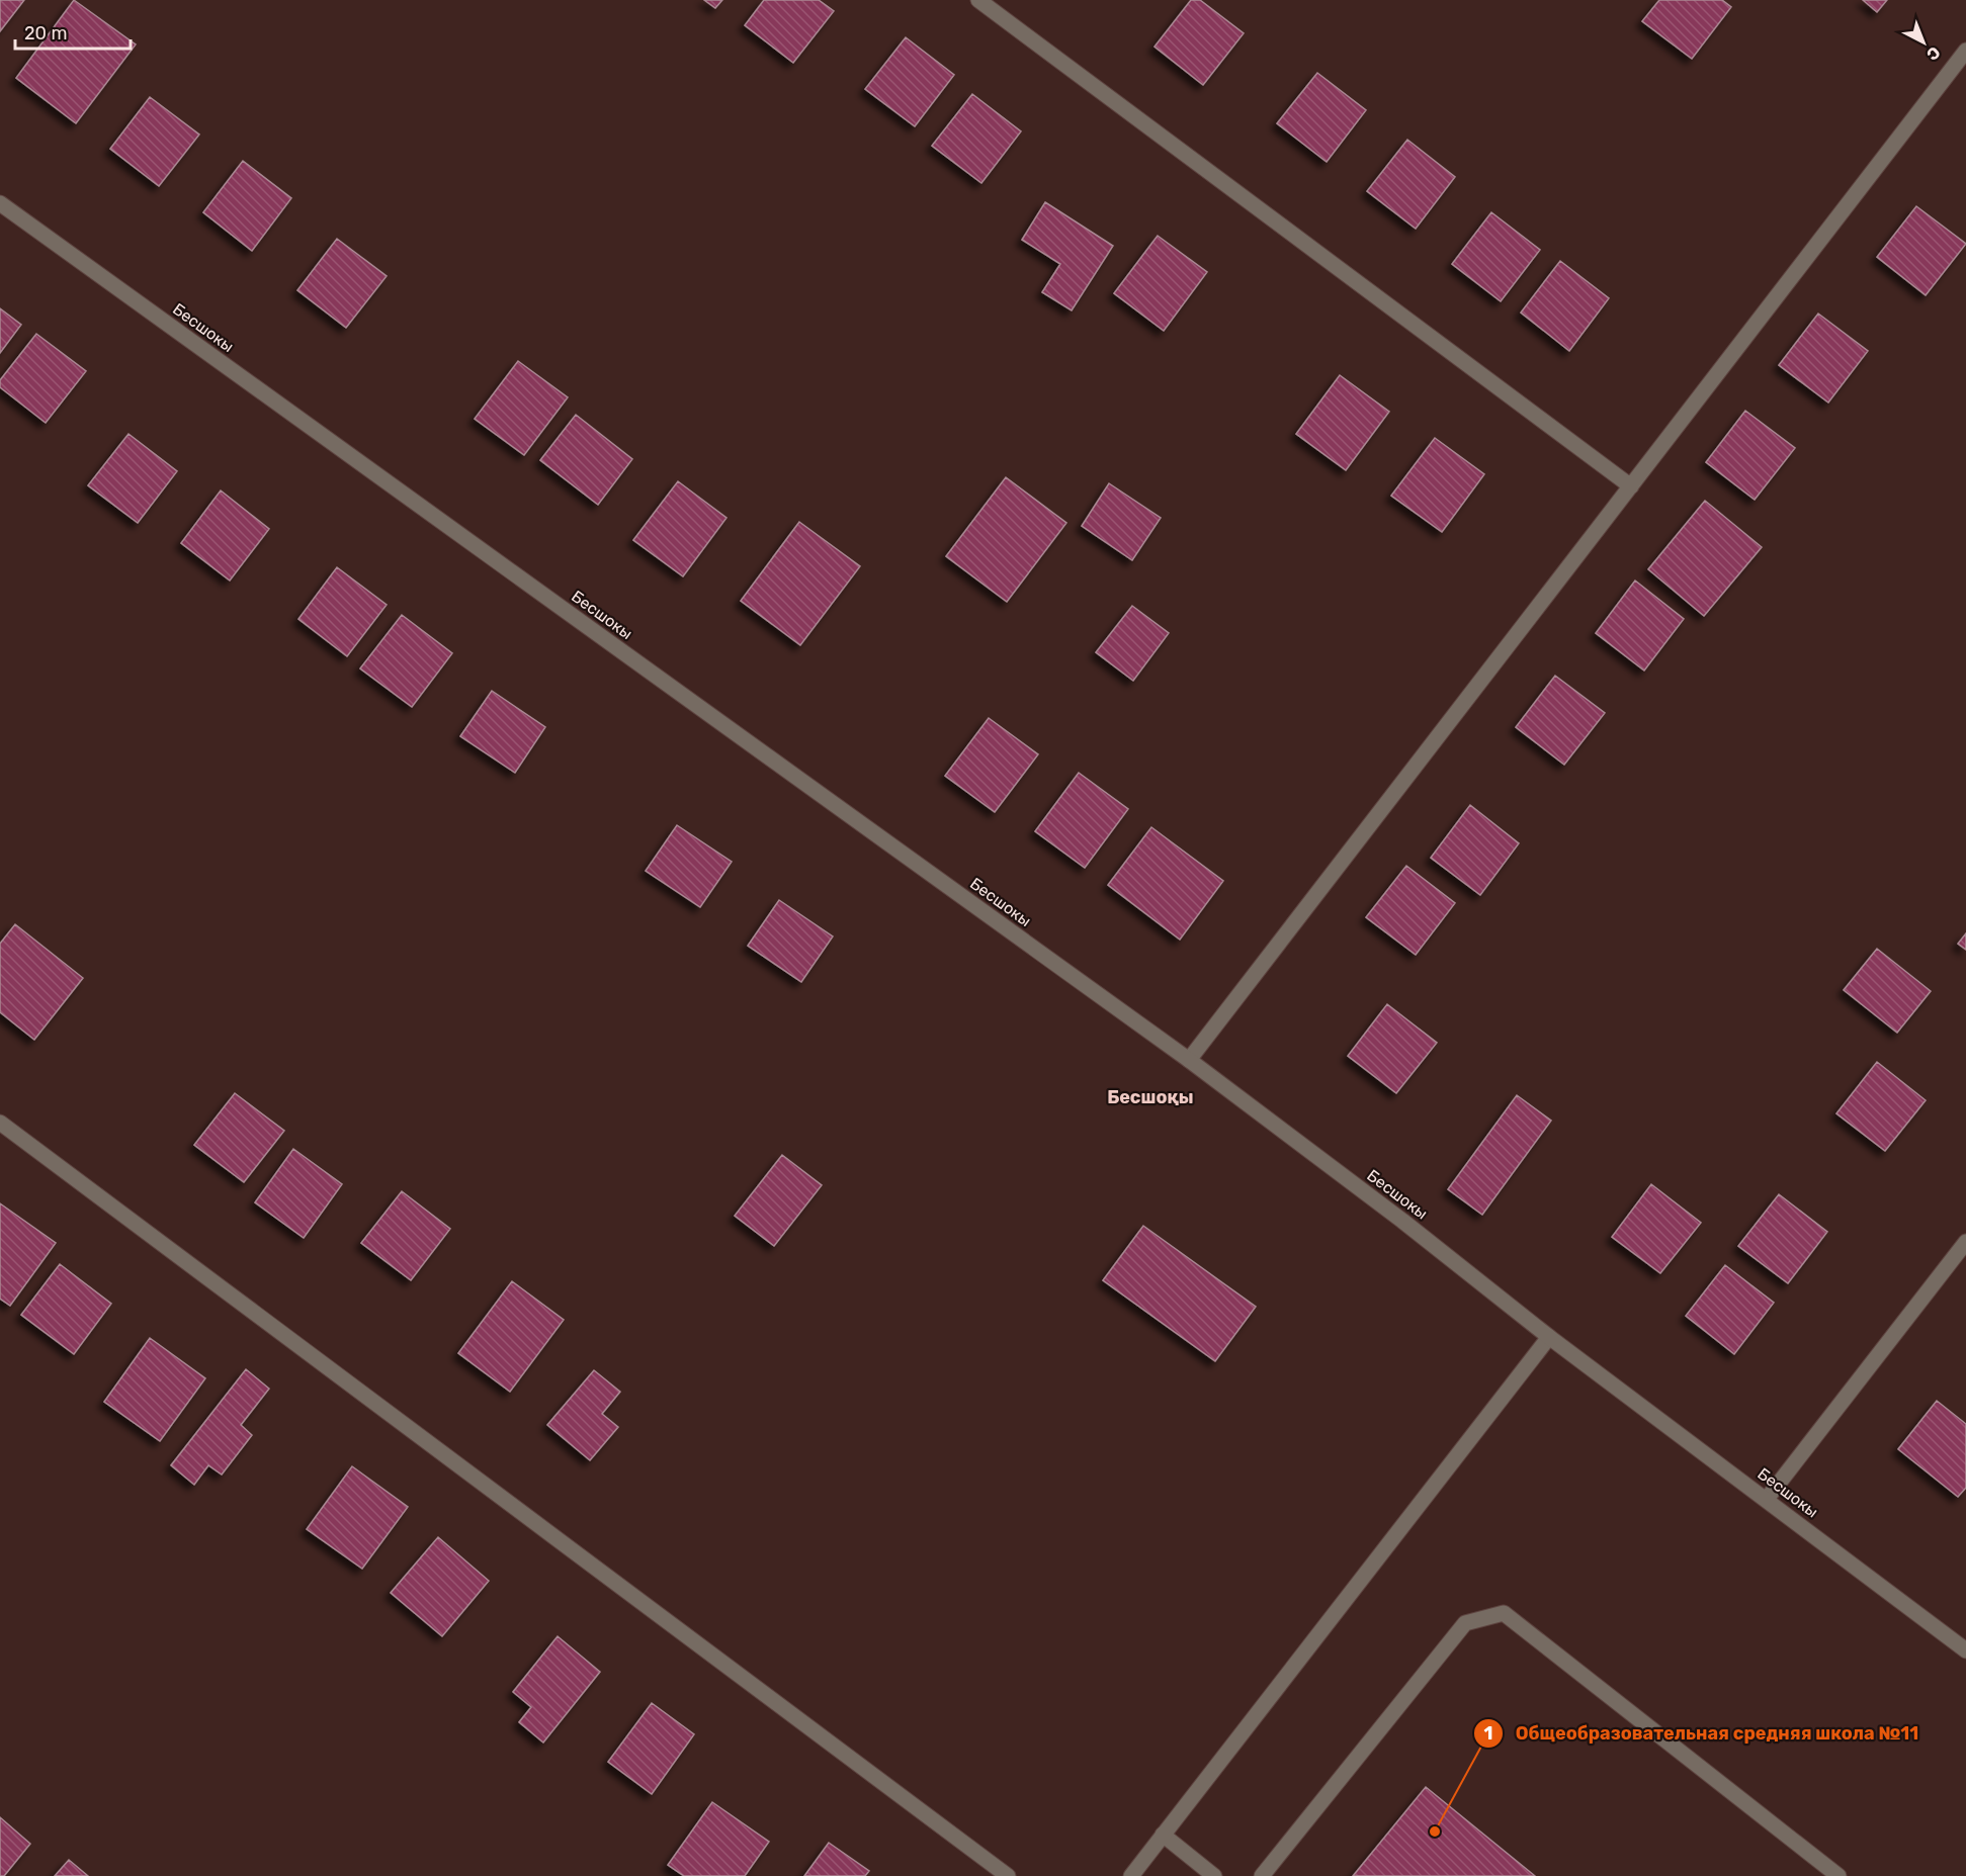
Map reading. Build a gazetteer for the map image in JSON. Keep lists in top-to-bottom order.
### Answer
{
  "streets": {
    "street": ["Бесшокы"]
  },
  "districts": ["Бесшоқы"],
  "places": ["Общеобразовательная средняя школа №11"],
  "scale_bar": "20 m",
  "north": "bottom right"
}
